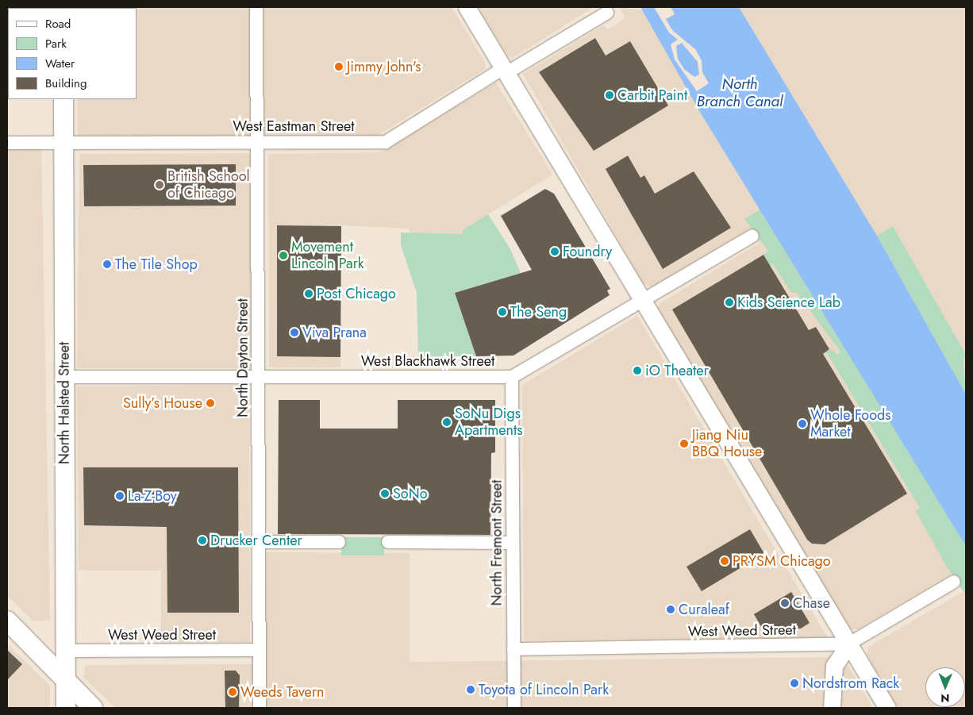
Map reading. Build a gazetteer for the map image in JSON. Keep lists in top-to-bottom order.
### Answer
{
  "streets": {
    "main road": ["North Halsted Street"],
    "street": [
      "West Eastman Street",
      "North Dayton Street",
      "West Blackhawk Street",
      "North Fremont Street",
      "West Weed Street"
    ]
  },
  "crossings": [
    ["West Eastman Street", "North Dayton Street"],
    ["West Eastman Street", "North Halsted Street"],
    ["North Dayton Street", "West Blackhawk Street"],
    ["North Dayton Street", "West Weed Street"],
    ["West Blackhawk Street", "North Halsted Street"],
    ["West Blackhawk Street", "North Fremont Street"],
    ["North Halsted Street", "West Weed Street"],
    ["North Fremont Street", "West Weed Street"]
  ],
  "water": ["North Branch Canal"],
  "places": [
    "Jimmy John's",
    "Carbit Paint",
    "British School of Chicago",
    "Foundry",
    "Movement Lincoln Park",
    "The Tile Shop",
    "Post Chicago",
    "Kids Science Lab",
    "The Seng",
    "Viva Prana",
    "iO Theater",
    "Sully’s House",
    "SoNu Digs Apartments",
    "Whole Foods Market",
    "Jiang Niu BBQ House",
    "SoNo",
    "La-Z-Boy",
    "Drucker Center",
    "PRYSM Chicago",
    "Chase",
    "Curaleaf",
    "Nordstrom Rack",
    "Toyota of Lincoln Park",
    "Weeds Tavern"
  ],
  "legend": [
    "Road",
    "Park",
    "Water",
    "Building"
  ],
  "north": "bottom"
}
